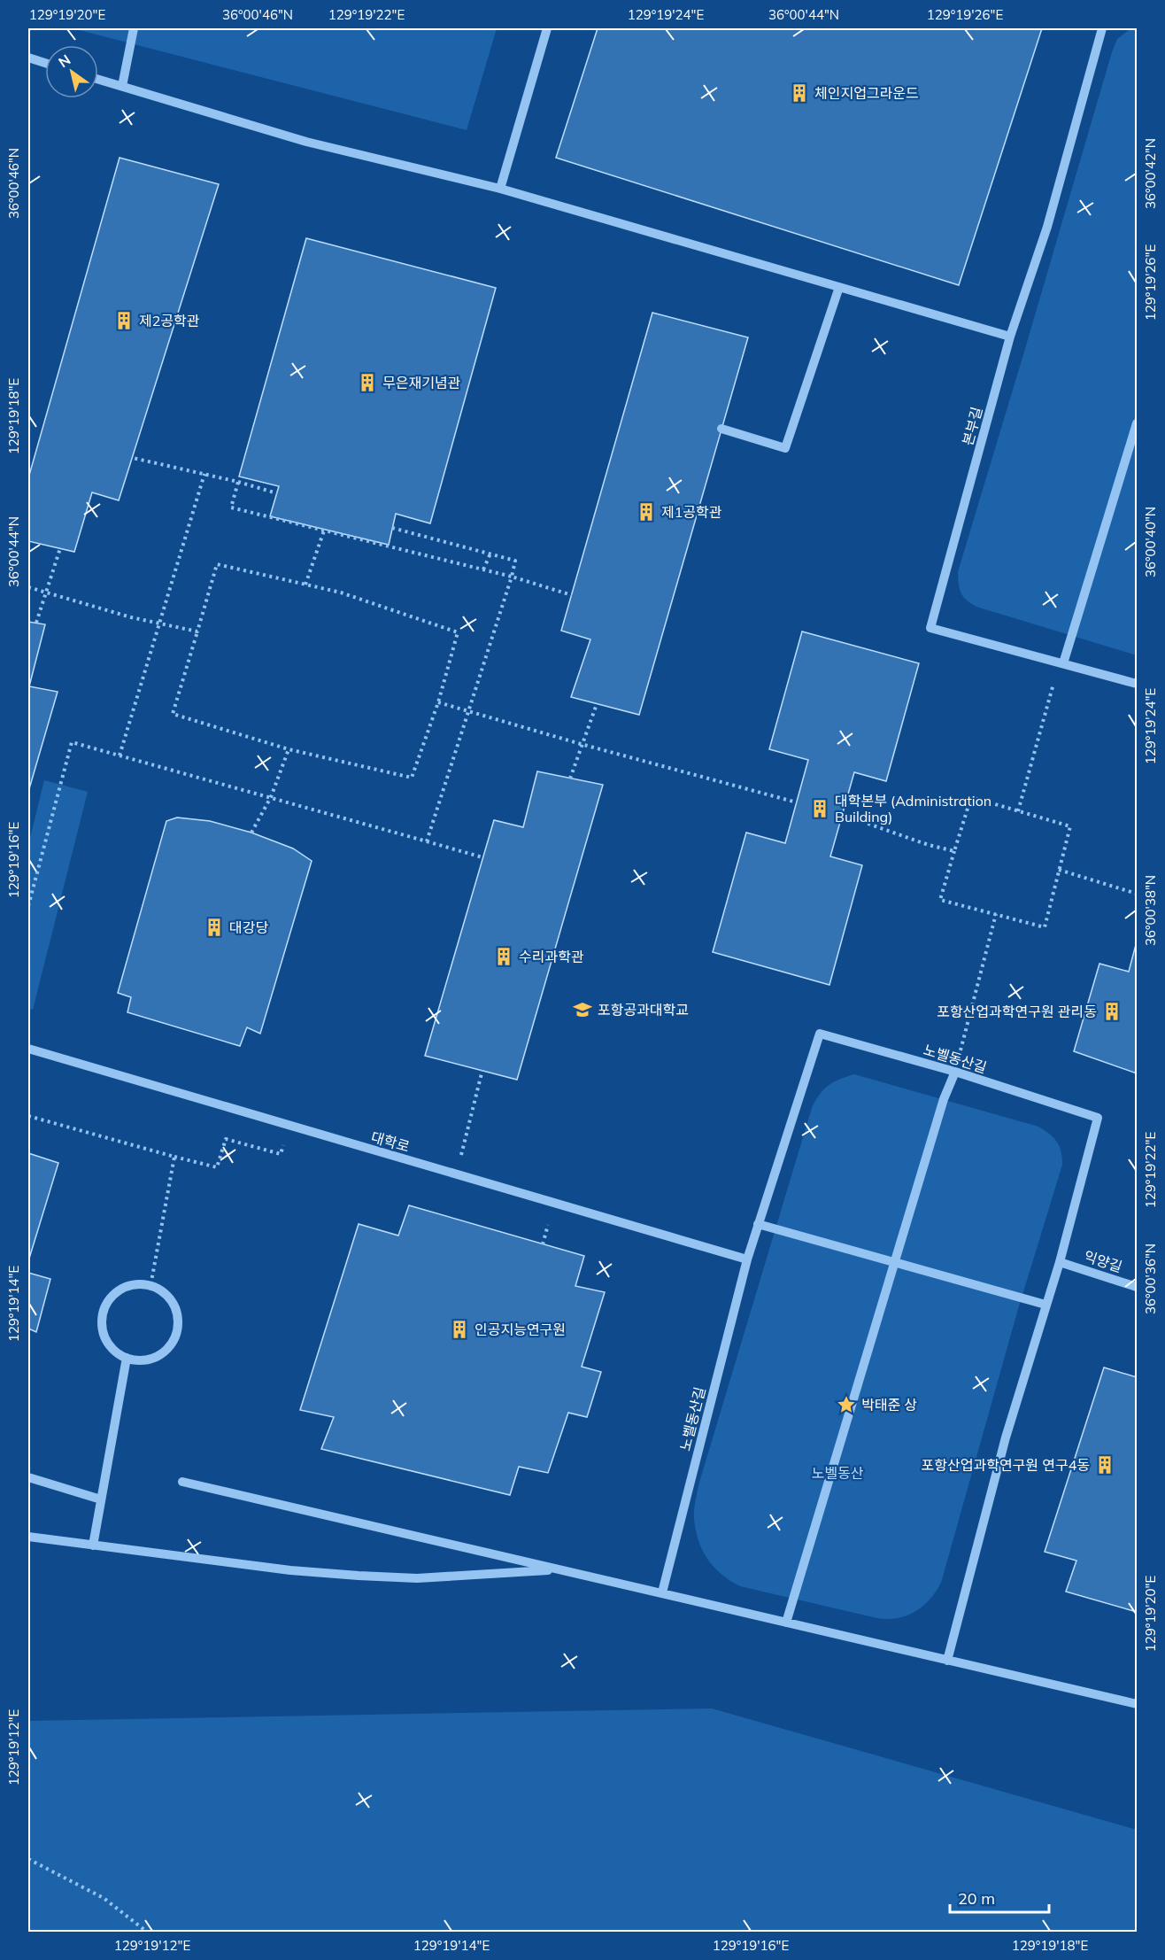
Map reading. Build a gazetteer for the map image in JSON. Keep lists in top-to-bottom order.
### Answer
{
  "streets": {
    "street": [
      "본부길",
      "노벨동산길",
      "대학로",
      "익양길"
    ]
  },
  "crossings": [
    ["노벨동산길", "대학로"],
    ["노벨동산길", "익양길"]
  ],
  "parks": ["노벨동산"],
  "places": {
    "building": [
      "체인지업그라운드",
      "제2공학관",
      "무은재기념관",
      "제1공학관",
      "대학본부 (Administration Building)",
      "대강당",
      "수리과학관",
      "포항산업과학연구원 관리동",
      "인공지능연구원",
      "포항산업과학연구원 연구4동"
    ],
    "school or university": ["포항공과대학교"],
    "place": ["박태준 상"]
  },
  "scale_bar": "20 m",
  "north": "top left",
  "coordinates": [
    "129°19'20\"E",
    "36°00'46\"N",
    "129°19'22\"E",
    "129°19'24\"E",
    "36°00'44\"N",
    "129°19'26\"E",
    "36°00'42\"N",
    "129°19'18\"E",
    "36°00'40\"N",
    "129°19'16\"E",
    "36°00'38\"N",
    "36°00'36\"N",
    "129°19'14\"E",
    "129°19'12\"E"
  ]
}
